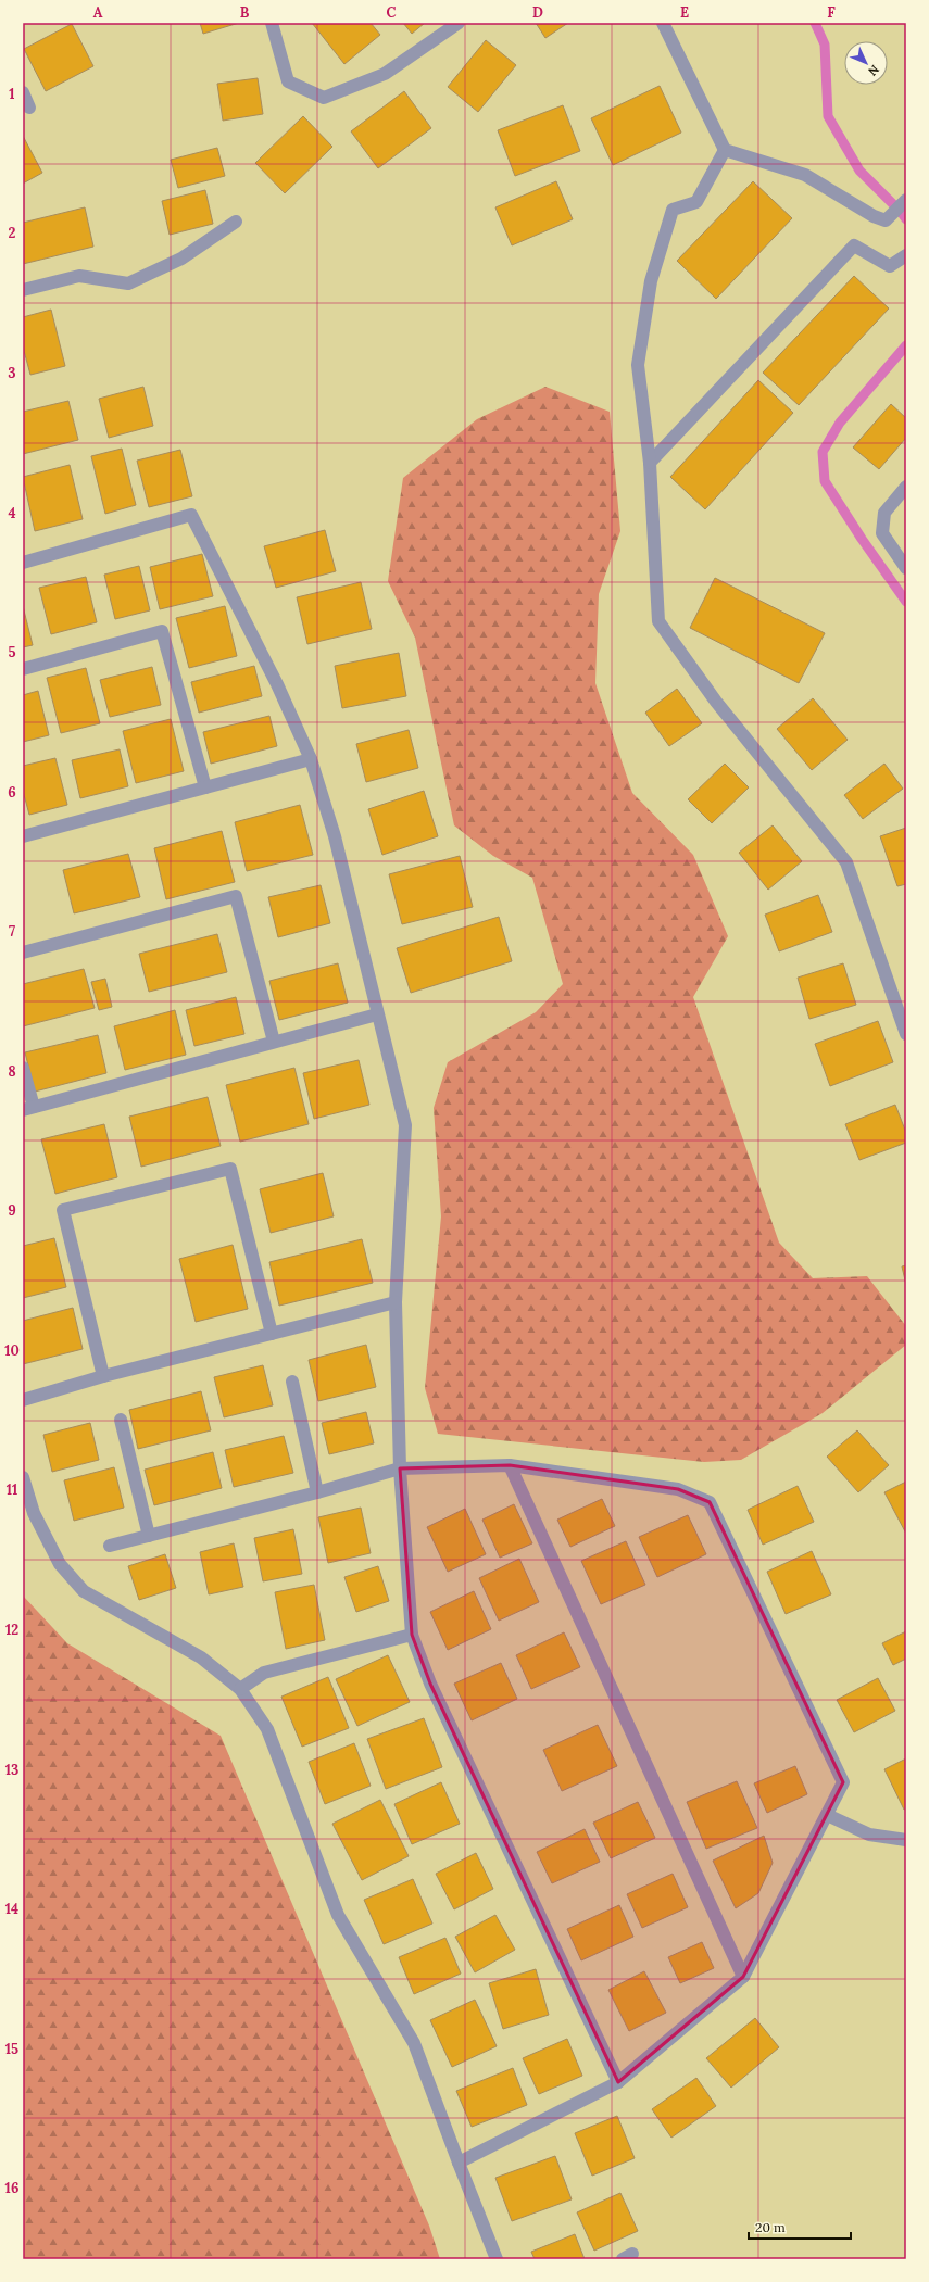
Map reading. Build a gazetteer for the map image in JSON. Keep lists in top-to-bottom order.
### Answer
{
  "scale_bar": "20 m",
  "north": "bottom right",
  "grid": {
    "columns": [
      "A",
      "B",
      "C",
      "D",
      "E",
      "F"
    ],
    "rows": [
      "1",
      "2",
      "3",
      "4",
      "5",
      "6",
      "7",
      "8",
      "9",
      "10",
      "11",
      "12",
      "13",
      "14",
      "15",
      "16"
    ]
  }
}
